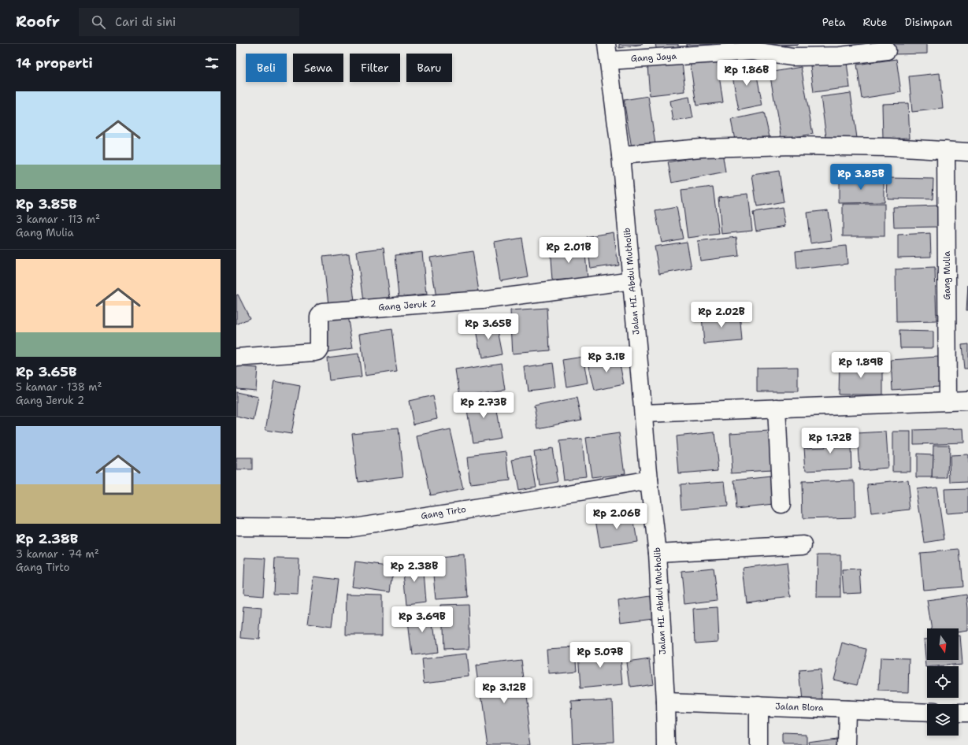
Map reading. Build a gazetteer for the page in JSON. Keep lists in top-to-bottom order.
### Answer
{
  "streets": {
    "street": [
      "Gang Jaya",
      "Gang Mulia",
      "Jalan HI. Abdul Mutholib",
      "Gang Jeruk 2",
      "Gang Tirto",
      "Jalan Blora"
    ]
  },
  "crossings": [
    ["Gang Jaya", "Jalan HI. Abdul Mutholib"],
    ["Jalan HI. Abdul Mutholib", "Gang Jeruk 2"],
    ["Jalan HI. Abdul Mutholib", "Gang Tirto"],
    ["Jalan HI. Abdul Mutholib", "Jalan Blora"]
  ],
  "north": "bottom",
  "page": {
    "header": "Roofr",
    "search": "Cari di sini",
    "nav": ["Peta", "Rute", "Disimpan"],
    "heading": "14 properti",
    "chip": [
      "Beli",
      "Sewa",
      "Filter",
      "Baru"
    ],
    "price": [
      "Rp 1.86B",
      "Rp 3.85B",
      "Rp 2.01B",
      "Rp 2.02B",
      "Rp 3.65B",
      "Rp 3.1B",
      "Rp 1.89B",
      "Rp 2.73B",
      "Rp 1.72B",
      "Rp 2.06B",
      "Rp 2.38B",
      "Rp 3.69B",
      "Rp 5.07B",
      "Rp 3.12B"
    ],
    "list": [
      {
        "name": "Rp 3.85B",
        "note": "3 kamar · 113 m² · Gang Mulia"
      },
      {
        "name": "Rp 3.65B",
        "note": "5 kamar · 138 m² · Gang Jeruk 2"
      },
      {
        "name": "Rp 2.38B",
        "note": "3 kamar · 74 m² · Gang Tirto"
      }
    ]
  }
}
